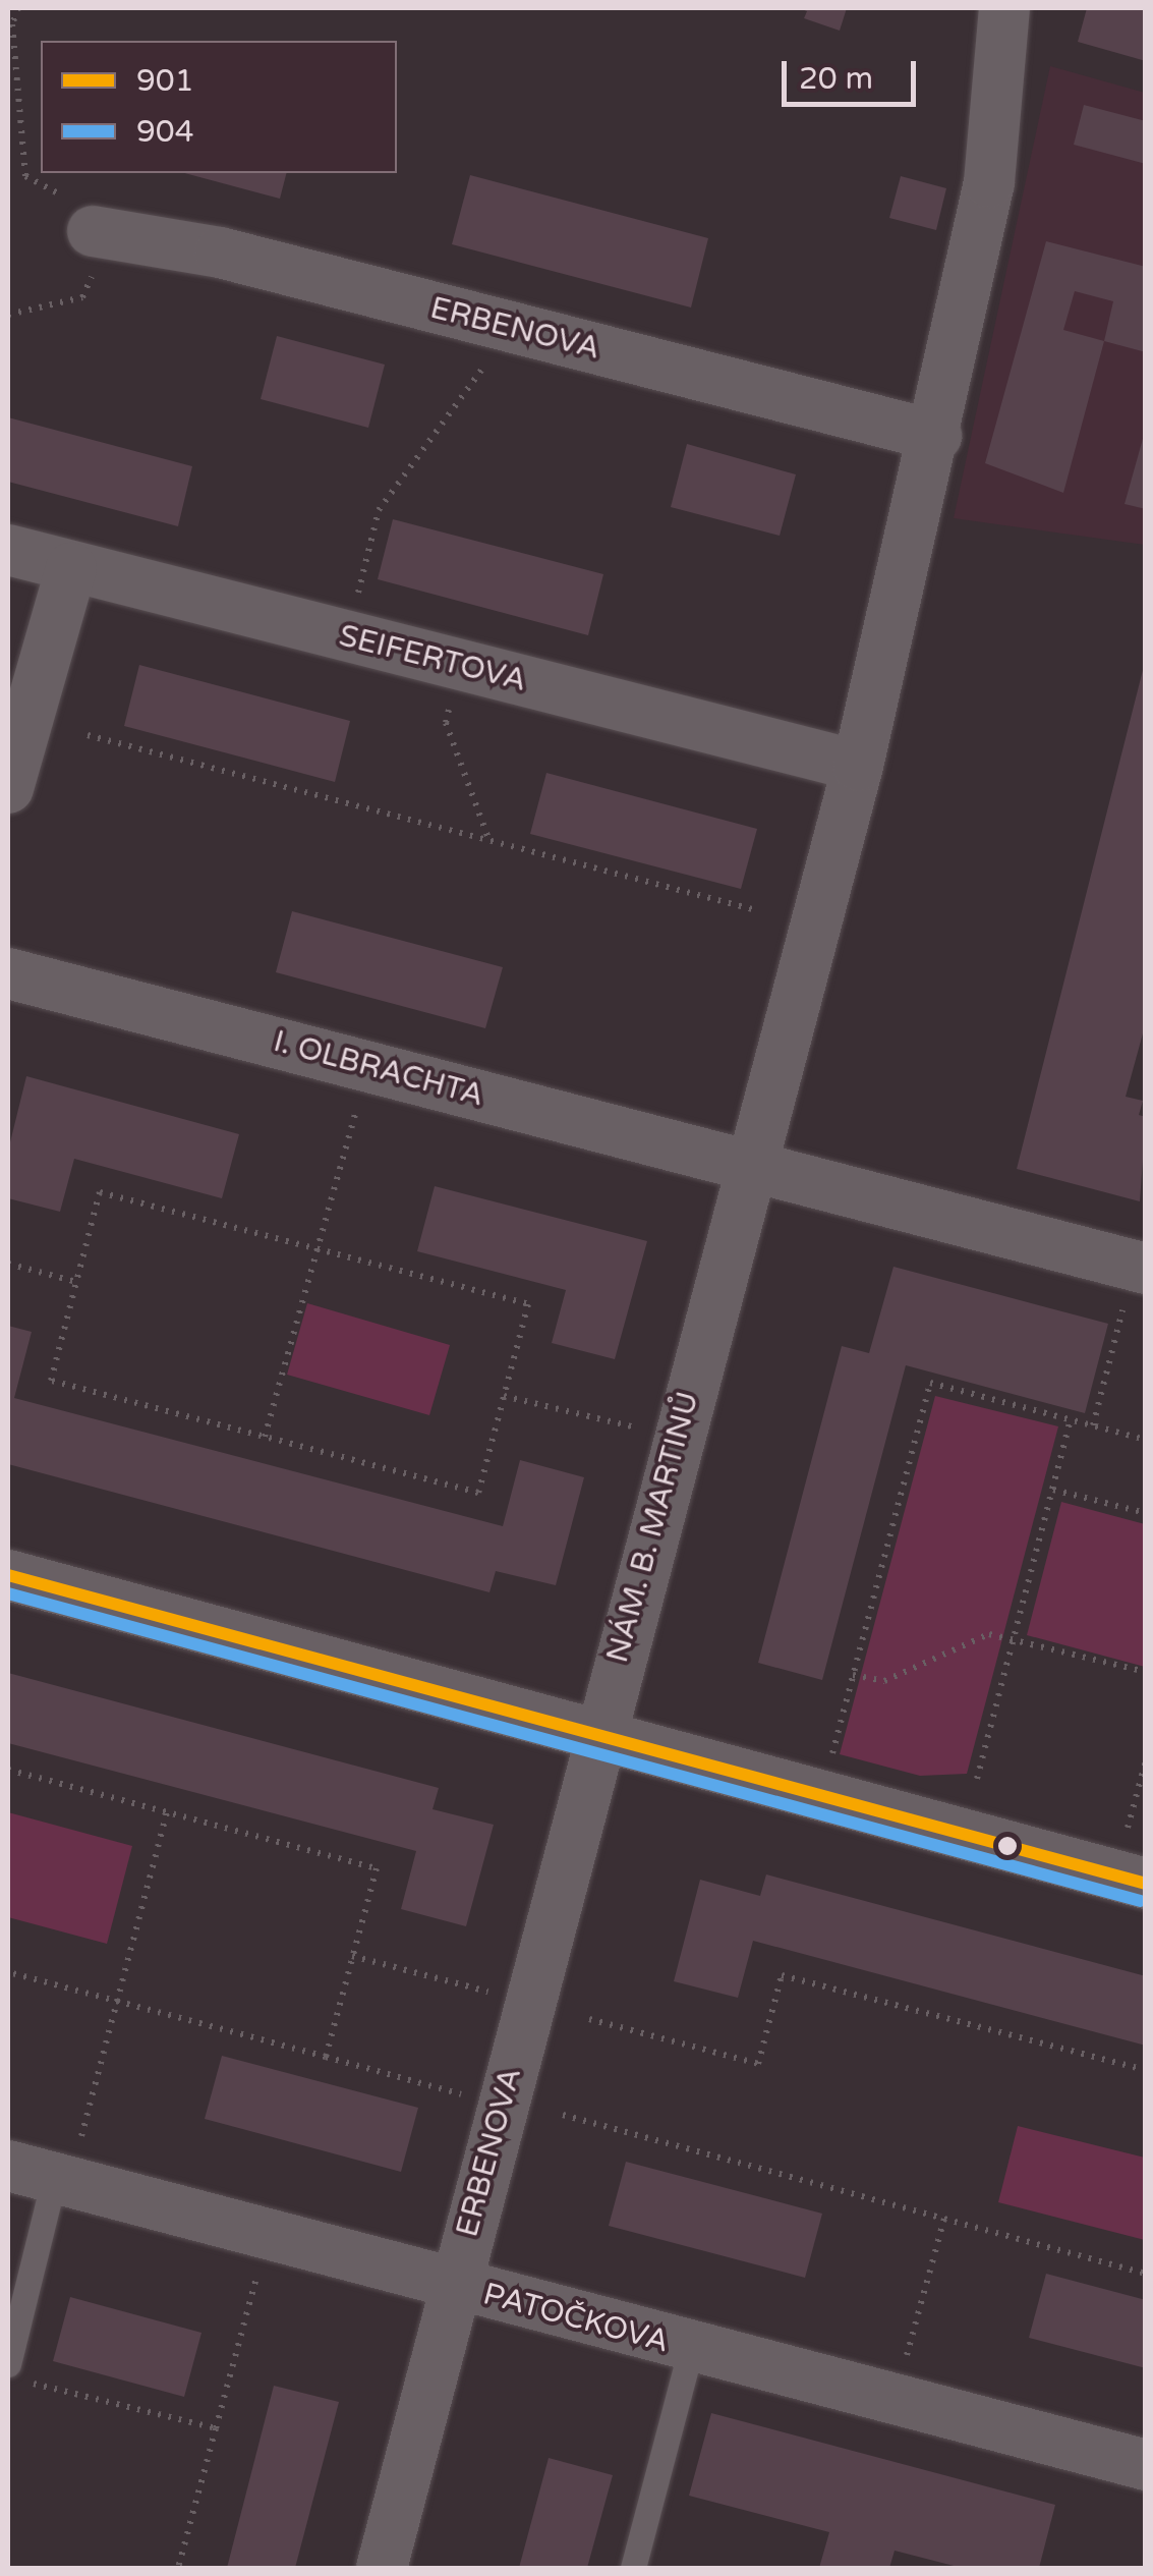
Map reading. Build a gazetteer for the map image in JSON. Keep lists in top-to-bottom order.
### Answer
{
  "streets": {
    "street": [
      "ERBENOVA",
      "SEIFERTOVA",
      "I. OLBRACHTA",
      "NÁM. B. MARTINŮ",
      "PATOČKOVA"
    ]
  },
  "crossings": [
    ["ERBENOVA", "NÁM. B. MARTINŮ"],
    ["ERBENOVA", "PATOČKOVA"],
    ["I. OLBRACHTA", "NÁM. B. MARTINŮ"]
  ],
  "lines": ["transit line 901", "transit line 904"],
  "legend": ["901", "904"],
  "scale_bar": "20 m"
}
